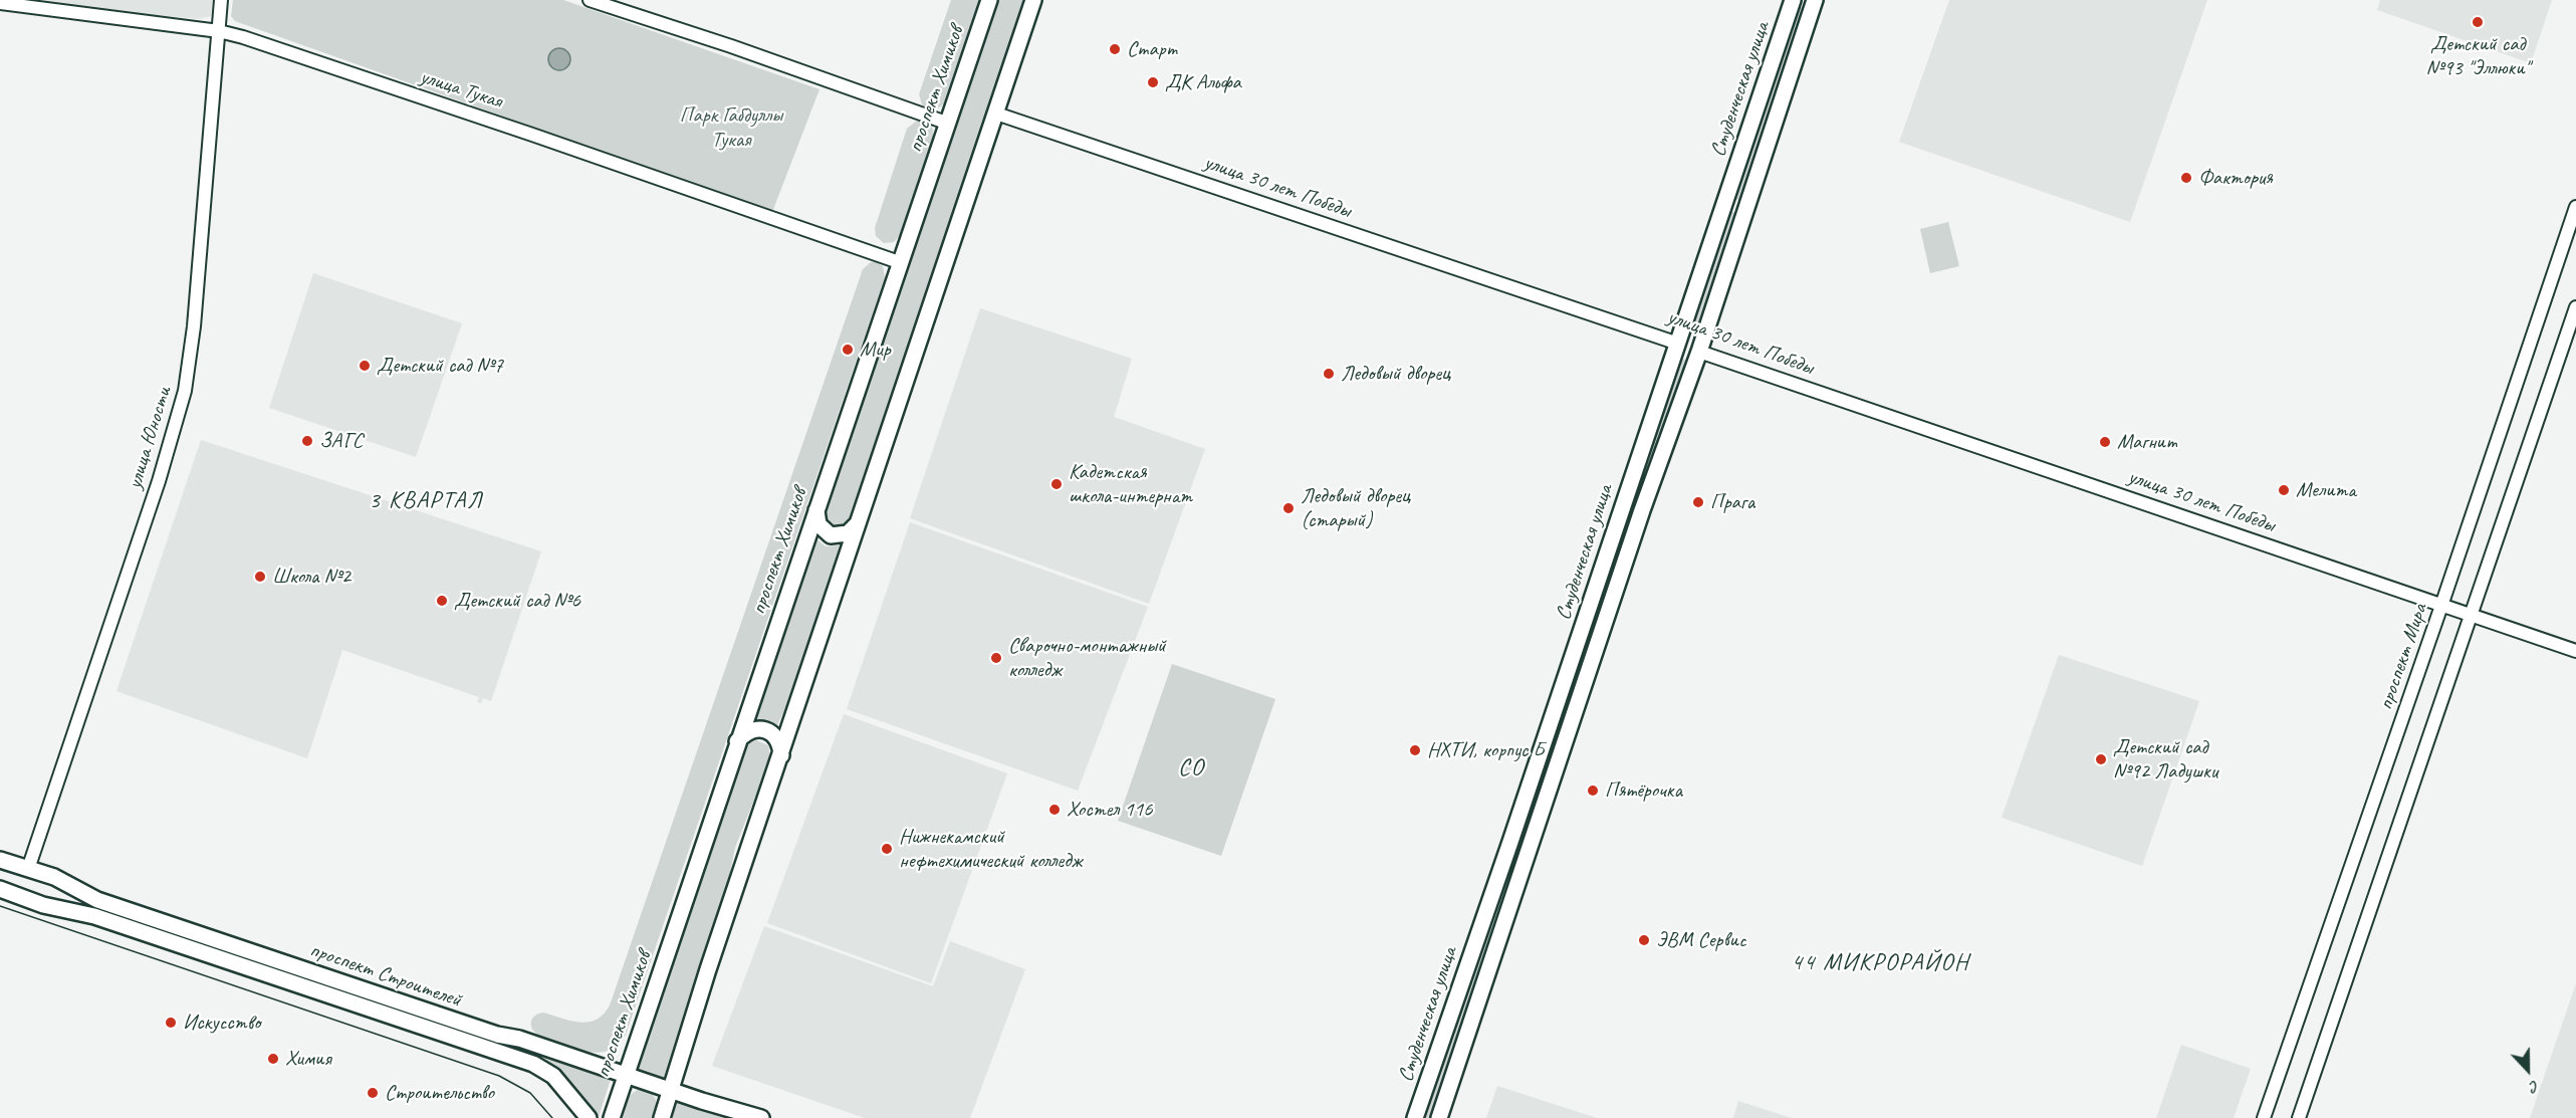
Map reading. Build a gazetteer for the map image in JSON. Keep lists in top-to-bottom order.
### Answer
{
  "streets": {
    "main road": [
      "проспект Химиков",
      "Студенческая улица",
      "улица 30 лет Победы",
      "проспект Строителей"
    ],
    "street": ["улица Тукая", "улица Юности", "проспект Мира"]
  },
  "crossings": [
    ["улица Тукая", "проспект Химиков"],
    ["улица Тукая", "улица Юности"],
    ["проспект Химиков", "проспект Строителей"],
    ["Студенческая улица", "улица 30 лет Победы"],
    ["улица 30 лет Победы", "проспект Мира"],
    ["улица Юности", "проспект Строителей"]
  ],
  "districts": ["3 КВАРТАЛ", "СО", "44 МИКРОРАЙОН"],
  "parks": ["Парк Габдуллы Тукая"],
  "places": [
    "Детский сад №93 \"Эллюки\"",
    "Старт",
    "ДК Альфа",
    "Фактория",
    "Мир",
    "Детский сад №7",
    "Ледовый дворец",
    "ЗАГС",
    "Магнит",
    "Кадетская школа-интернат",
    "Мелита",
    "Прага",
    "Ледовый дворец (старый)",
    "Школа №2",
    "Детский сад №6",
    "Сварочно-монтажный колледж",
    "НХТИ, корпус Б",
    "Детский сад №92 Ладушки",
    "Пятёрочка",
    "Хостел 116",
    "Нижнекамский нефтехимический колледж",
    "ЭВМ Сервис",
    "Искусство",
    "Химия",
    "Строительство"
  ],
  "north": "bottom"
}
